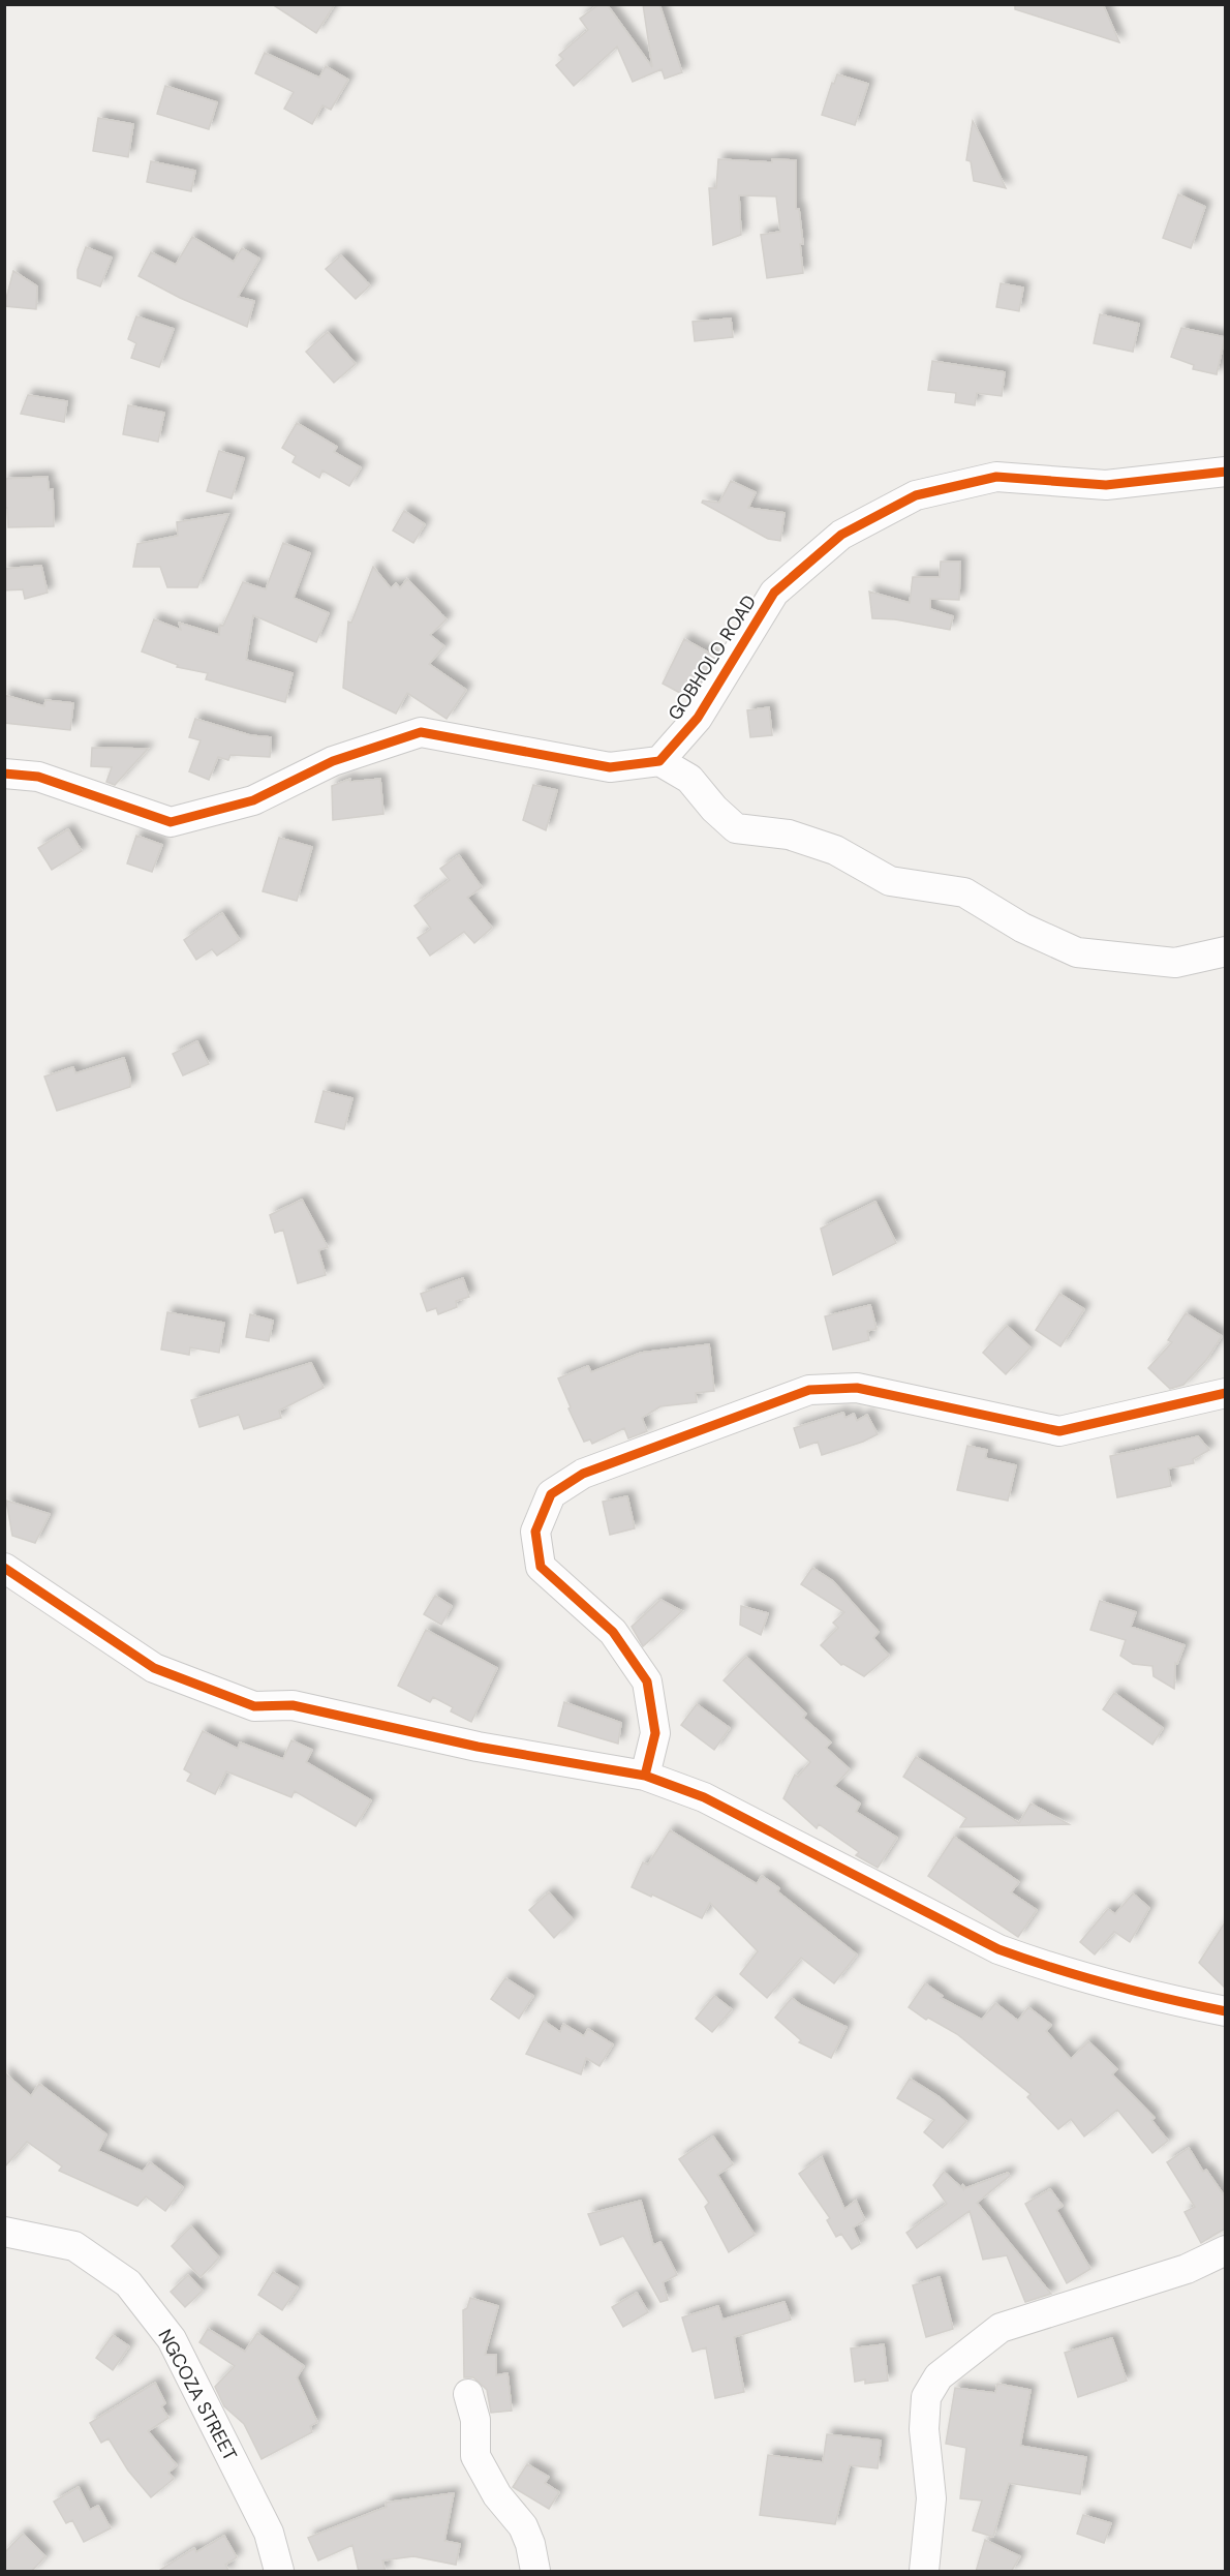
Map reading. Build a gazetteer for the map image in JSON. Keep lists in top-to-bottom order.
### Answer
{
  "streets": {
    "street": ["GOBHOLO ROAD", "NGCOZA STREET"]
  }
}
